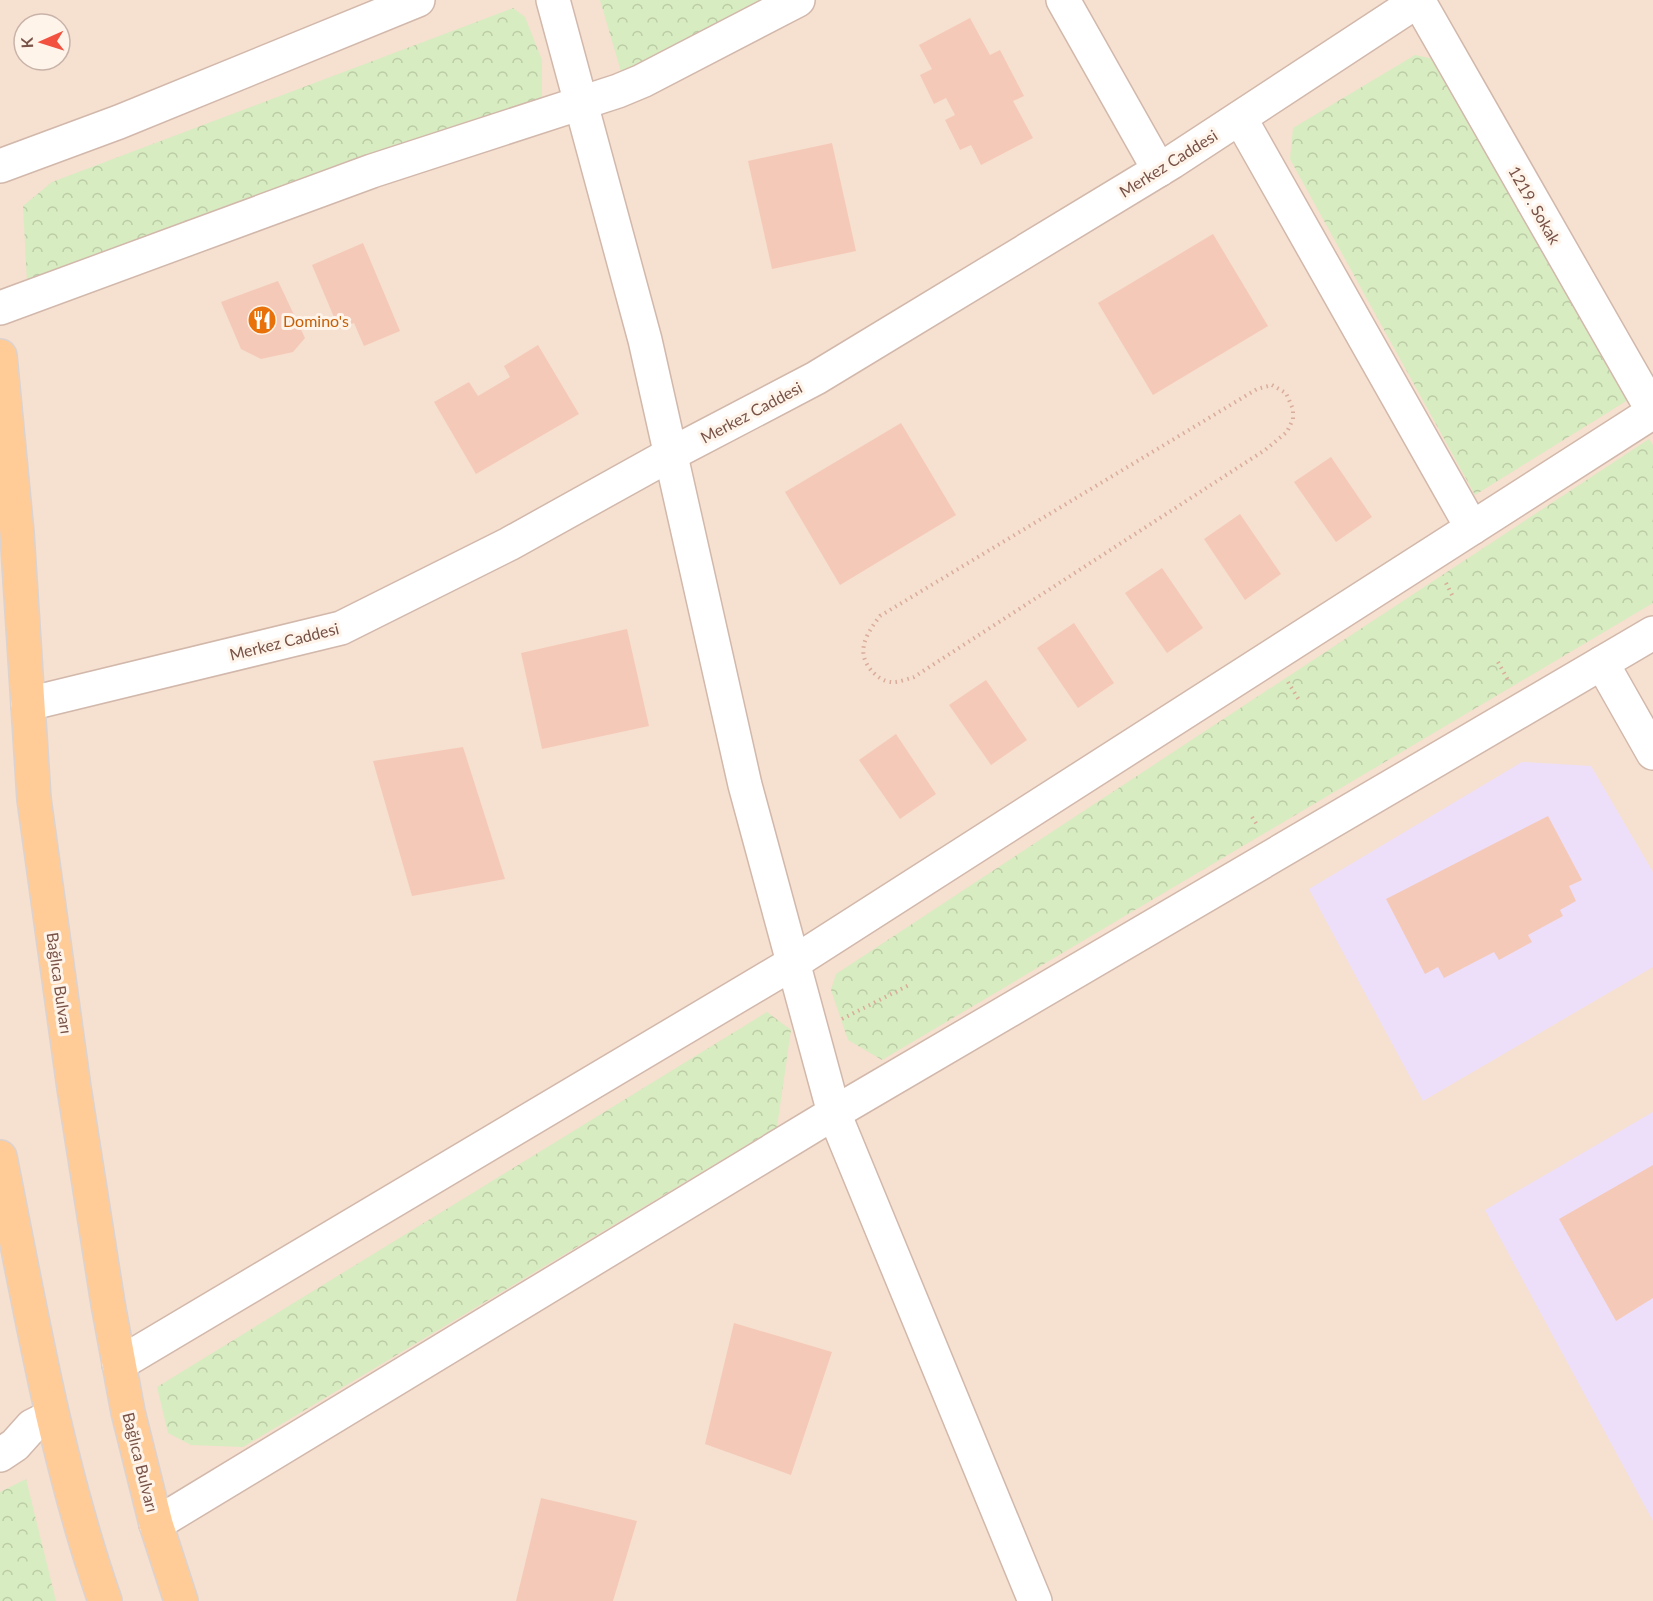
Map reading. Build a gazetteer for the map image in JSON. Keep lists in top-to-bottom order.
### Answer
{
  "streets": {
    "main road": ["Bağlıca Bulvarı"],
    "street": ["Merkez Caddesi", "1219. Sokak"]
  },
  "crossings": [
    ["Merkez Caddesi", "1219. Sokak"],
    ["Merkez Caddesi", "Bağlıca Bulvarı"]
  ],
  "places": {
    "restaurant": ["Domino's"]
  },
  "north": "left"
}
